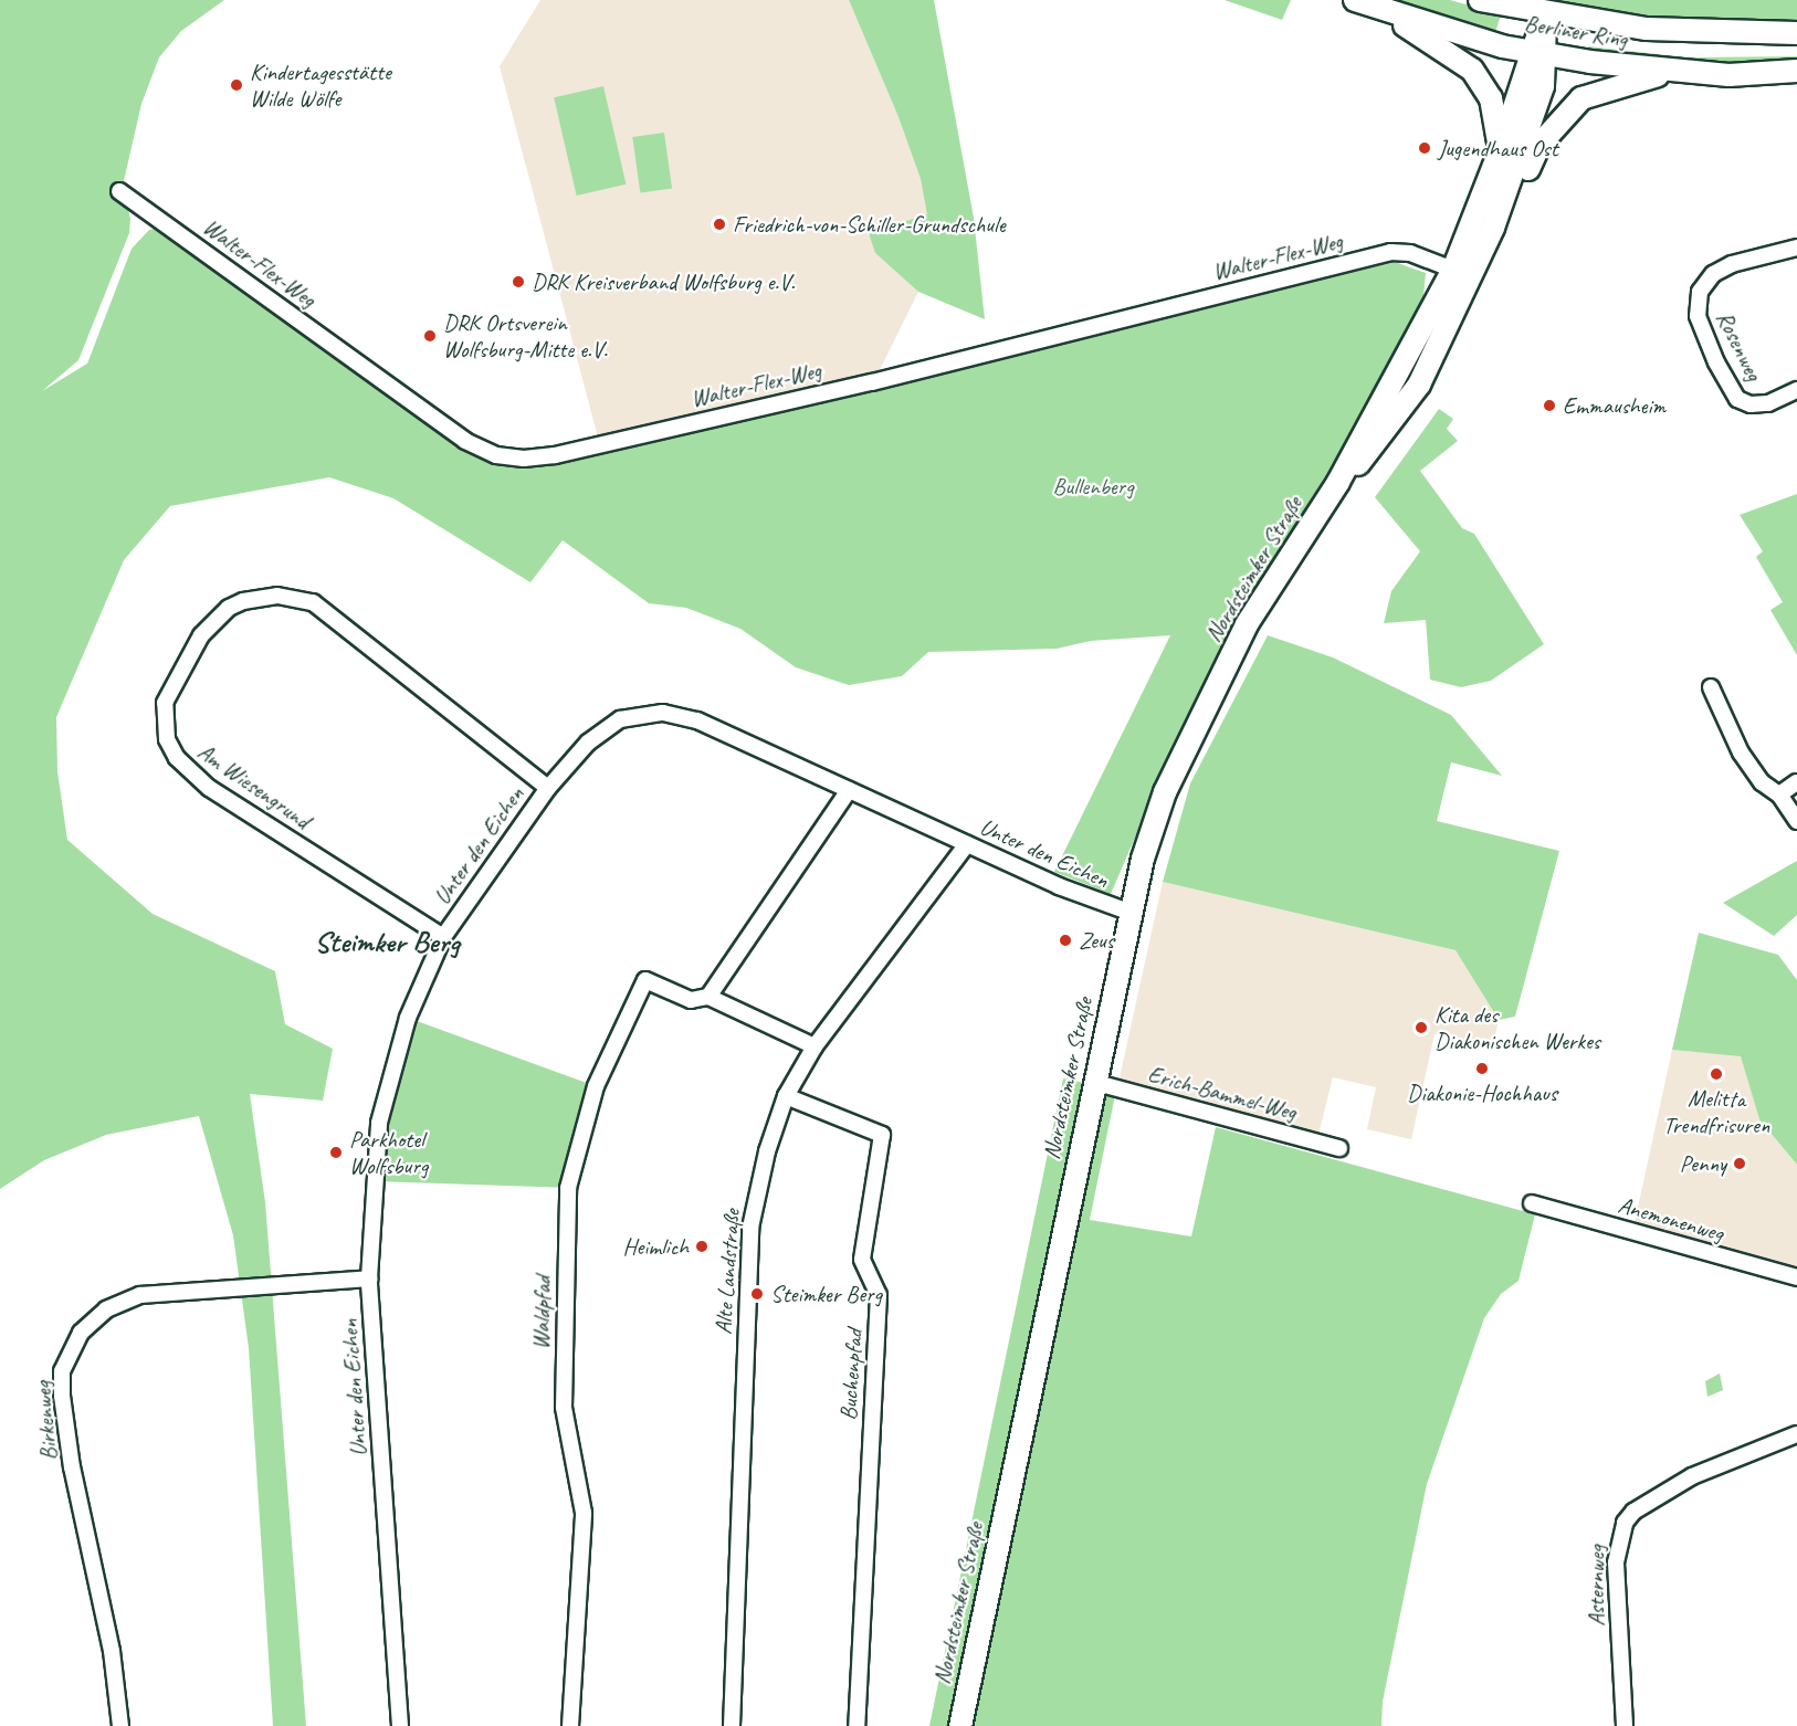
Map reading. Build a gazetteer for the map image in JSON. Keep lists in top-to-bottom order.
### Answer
{
  "streets": {
    "street": [
      "Berliner Ring",
      "Walter-Flex-Weg",
      "Rosenweg",
      "Nordsteimker Straße",
      "Am Wiesengrund",
      "Unter den Eichen",
      "Erich-Bammel-Weg",
      "Anemonenweg",
      "Alte Landstraße",
      "Waldpfad",
      "Buchenpfad",
      "Birkenweg",
      "Asternweg"
    ]
  },
  "crossings": [
    ["Berliner Ring", "Nordsteimker Straße"],
    ["Walter-Flex-Weg", "Nordsteimker Straße"],
    ["Nordsteimker Straße", "Unter den Eichen"],
    ["Nordsteimker Straße", "Erich-Bammel-Weg"],
    ["Am Wiesengrund", "Unter den Eichen"],
    ["Unter den Eichen", "Alte Landstraße"],
    ["Unter den Eichen", "Birkenweg"],
    ["Alte Landstraße", "Waldpfad"],
    ["Alte Landstraße", "Buchenpfad"]
  ],
  "districts": ["Steimker Berg"],
  "parks": ["Bullenberg"],
  "places": [
    "Kindertagesstätte Wilde Wölfe",
    "Jugendhaus Ost",
    "Friedrich-von-Schiller-Grundschule",
    "DRK Kreisverband Wolfsburg e.V.",
    "DRK Ortsverein Wolfsburg-Mitte e.V.",
    "Emmausheim",
    "Zeus",
    "Kita des Diakonischen Werkes",
    "Diakonie-Hochhaus",
    "Melitta Trendfrisuren",
    "Parkhotel Wolfsburg",
    "Penny",
    "Heimlich",
    "Steimker Berg"
  ]
}
